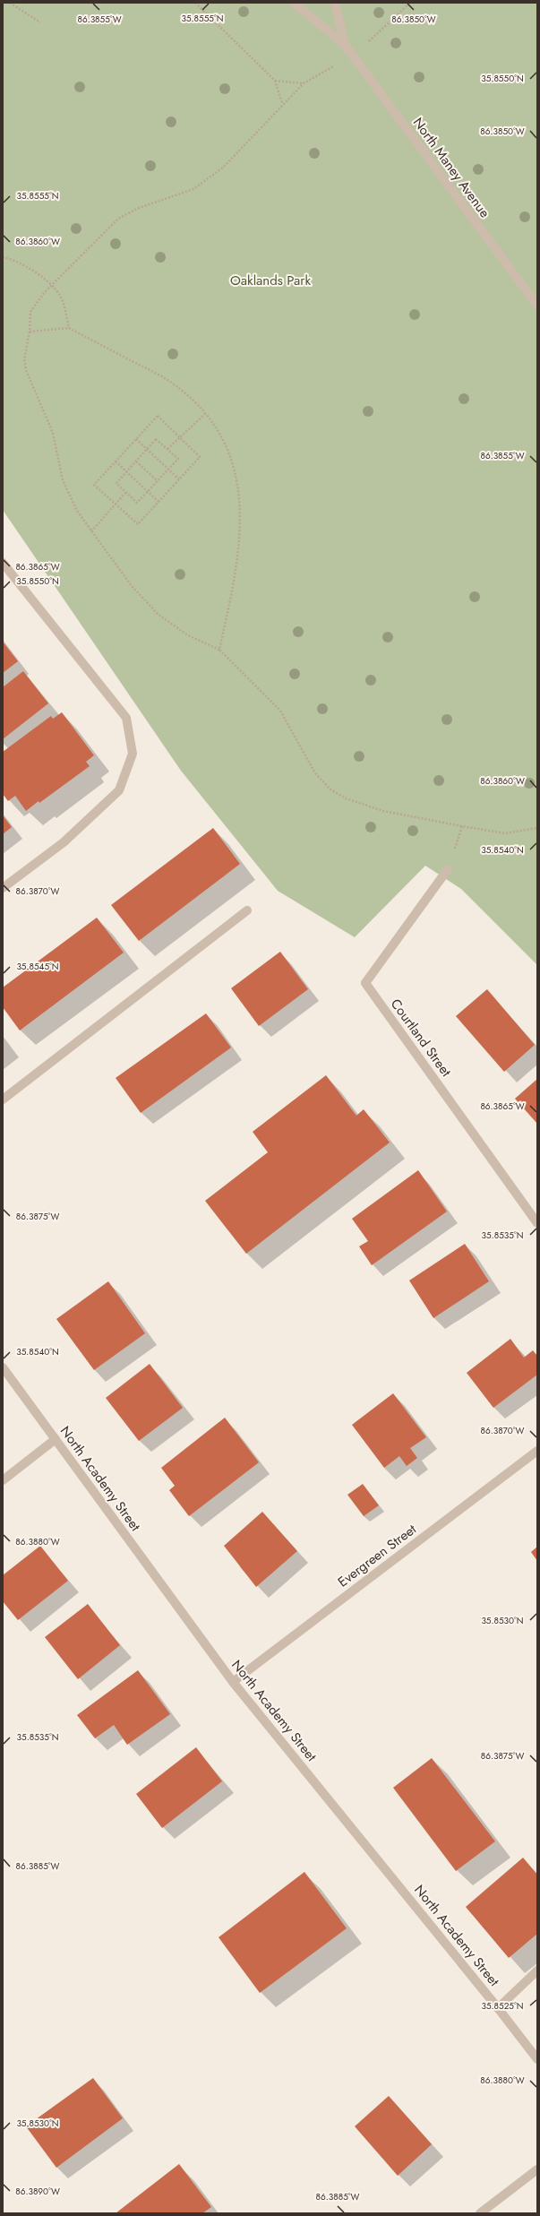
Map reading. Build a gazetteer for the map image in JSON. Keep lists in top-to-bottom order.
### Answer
{
  "streets": {
    "street": [
      "North Maney Avenue",
      "Courtland Street",
      "North Academy Street",
      "Evergreen Street"
    ]
  },
  "crossings": [
    ["North Academy Street", "Evergreen Street"]
  ],
  "parks": ["Oaklands Park"],
  "coordinates": [
    "35.8555°N",
    "86.3855°W",
    "86.3850°W",
    "35.8550°N",
    "86.3860°W",
    "86.3865°W",
    "35.8540°N",
    "86.3870°W",
    "35.8545°N",
    "86.3875°W",
    "35.8535°N",
    "86.3880°W",
    "35.8530°N",
    "86.3885°W",
    "35.8525°N",
    "86.3890°W"
  ]
}
